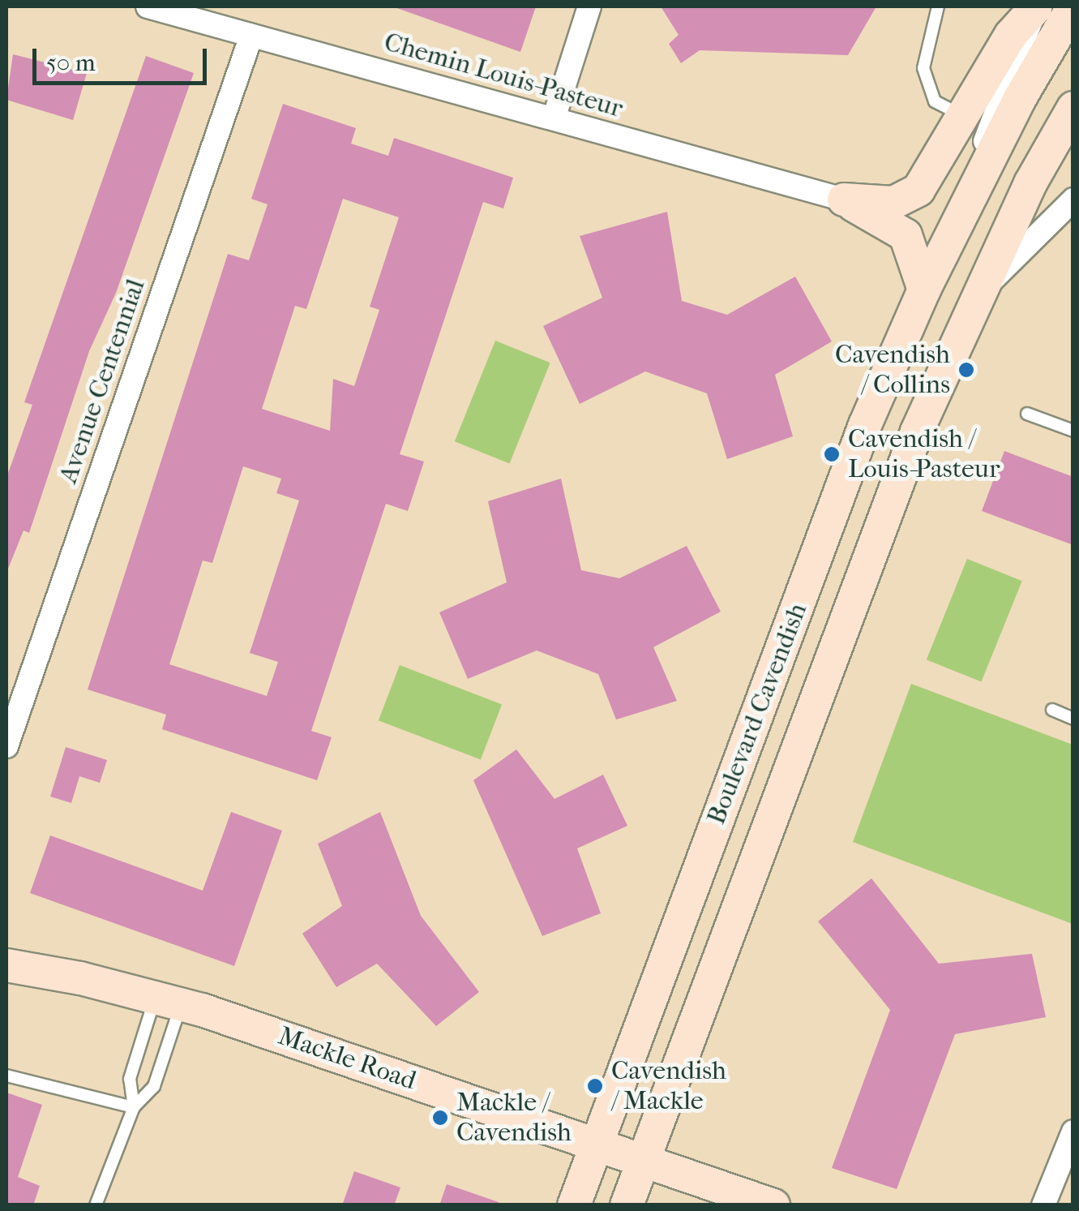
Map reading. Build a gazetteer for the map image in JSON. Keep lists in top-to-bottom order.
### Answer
{
  "streets": {
    "main road": ["Boulevard Cavendish", "Mackle Road"],
    "street": ["Chemin Louis-Pasteur", "Avenue Centennial"]
  },
  "crossings": [
    ["Chemin Louis-Pasteur", "Avenue Centennial"],
    ["Boulevard Cavendish", "Mackle Road"]
  ],
  "places": [
    "Cavendish / Collins",
    "Cavendish / Louis-Pasteur",
    "Cavendish / Mackle",
    "Mackle / Cavendish"
  ],
  "scale_bar": "50 m"
}
